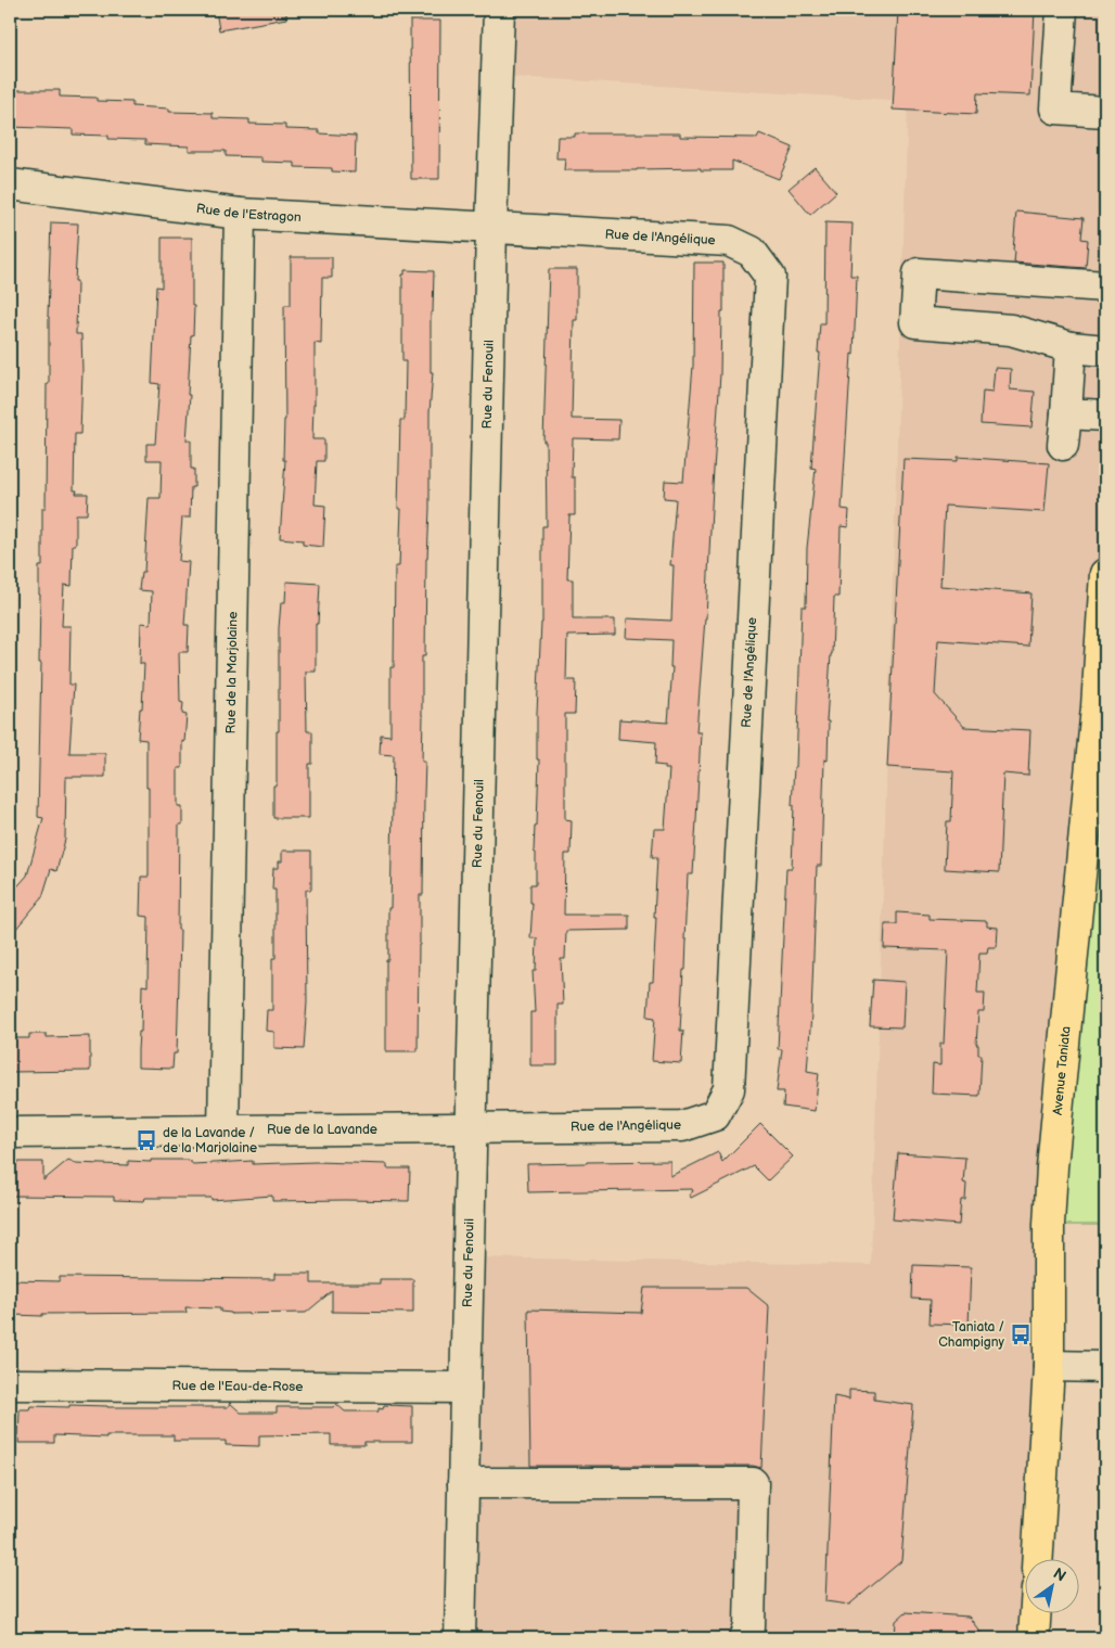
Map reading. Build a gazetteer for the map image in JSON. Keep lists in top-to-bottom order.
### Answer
{
  "streets": {
    "main road": ["Avenue Taniata"],
    "street": [
      "Rue de l'Estragon",
      "Rue de l'Angélique",
      "Rue du Fenouil",
      "Rue de la Marjolaine",
      "Rue de la Lavande",
      "Rue de l'Eau-de-Rose"
    ]
  },
  "crossings": [
    ["Rue de l'Estragon", "Rue de l'Angélique"],
    ["Rue de l'Estragon", "Rue du Fenouil"],
    ["Rue de l'Estragon", "Rue de la Marjolaine"],
    ["Rue de l'Angélique", "Rue du Fenouil"],
    ["Rue de l'Angélique", "Rue de la Lavande"],
    ["Rue du Fenouil", "Rue de la Lavande"],
    ["Rue du Fenouil", "Rue de l'Eau-de-Rose"],
    ["Rue de la Marjolaine", "Rue de la Lavande"]
  ],
  "places": {
    "bus stop": ["de la Lavande / de la Marjolaine", "Taniata / Champigny"]
  },
  "north": "top right"
}
